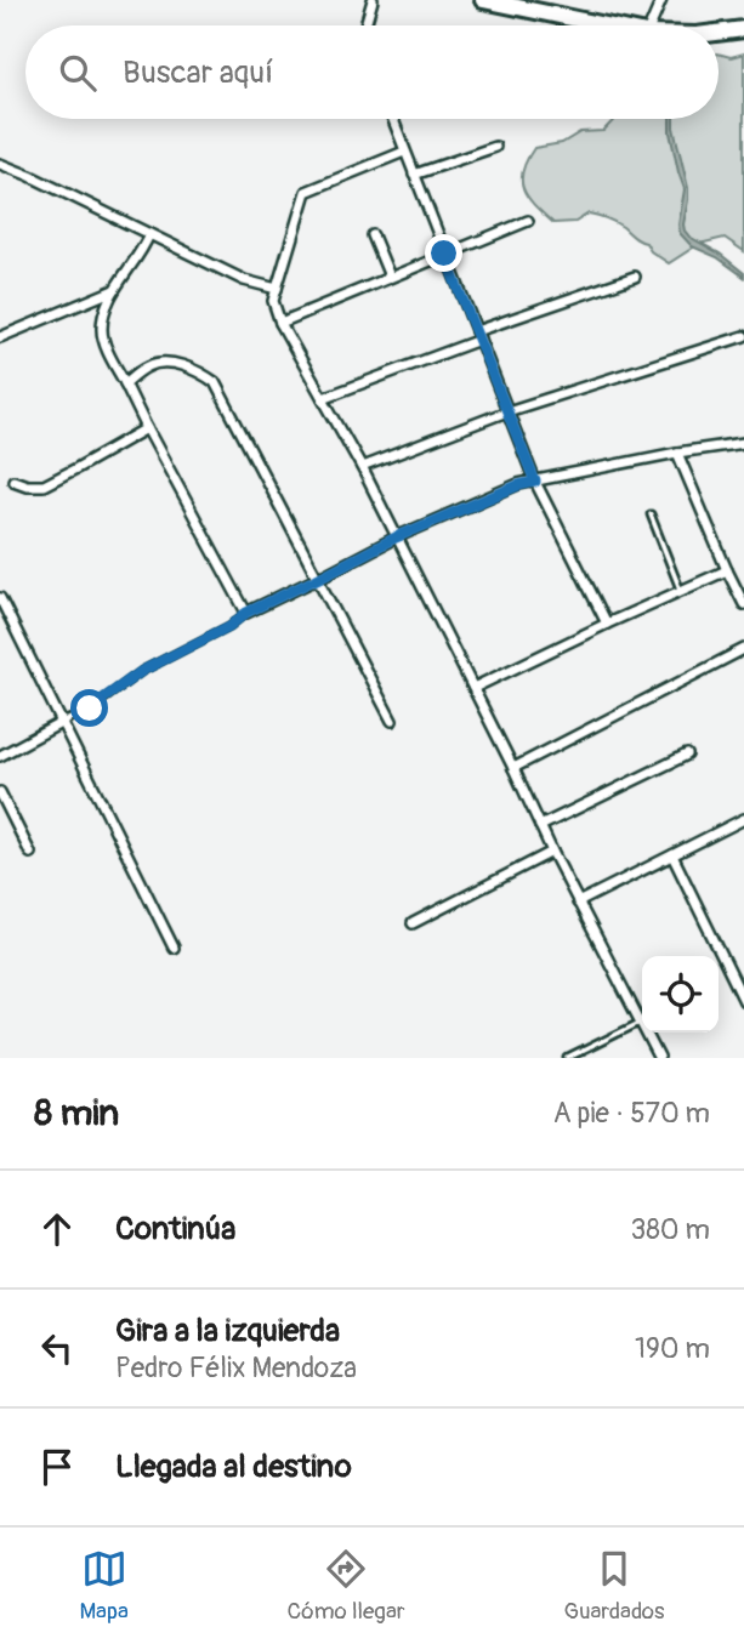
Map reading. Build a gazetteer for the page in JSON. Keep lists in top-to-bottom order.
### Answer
{
  "page": {
    "search": "Buscar aquí",
    "heading": ["8 min", "A pie · 570 m"],
    "list": [
      ["Continúa", "380 m"],
      ["Gira a la izquierda", "Pedro Félix Mendoza", "190 m"],
      "Llegada al destino"
    ],
    "nav": ["Mapa", "Cómo llegar", "Guardados"]
  }
}
